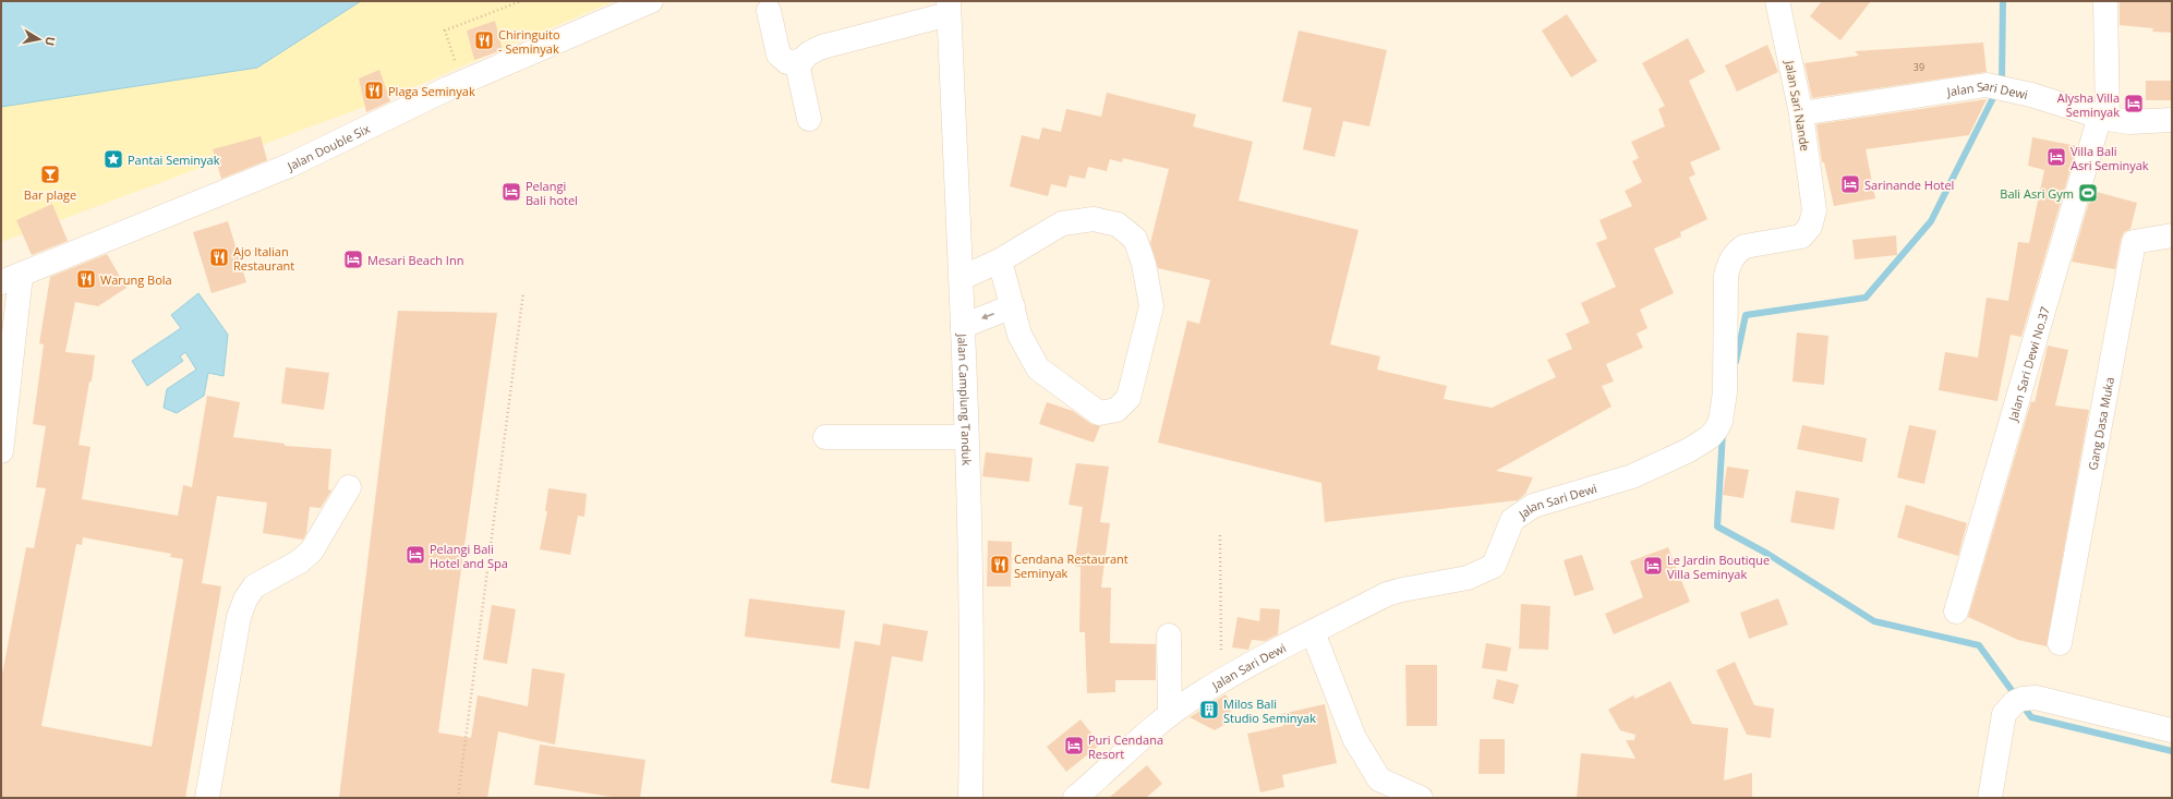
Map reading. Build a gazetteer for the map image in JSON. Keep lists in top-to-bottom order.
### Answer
{
  "streets": {
    "street": [
      "Jalan Sari Dewi",
      "Jalan Sari Nande",
      "Jalan Double Six",
      "Jalan Sari Dewi No.37",
      "Jalan Camplung Tanduk",
      "Gang Dasa Muka"
    ]
  },
  "crossings": [
    ["Jalan Sari Dewi", "Jalan Sari Nande"],
    ["Jalan Sari Dewi", "Jalan Sari Dewi No.37"]
  ],
  "places": {
    "restaurant": [
      "Chiringuito - Seminyak",
      "Plaga Seminyak",
      "Ajo Italian Restaurant",
      "Warung Bola",
      "Cendana Restaurant Seminyak"
    ],
    "hotel": [
      "Alysha Villa Seminyak",
      "Villa Bali Asri Seminyak",
      "Sarinande Hotel",
      "Pelangi Bali hotel",
      "Mesari Beach Inn",
      "Pelangi Bali Hotel and Spa",
      "Le Jardin Boutique Villa Seminyak",
      "Puri Cendana Resort"
    ],
    "place": ["Pantai Seminyak"],
    "bar": ["Bar plage"],
    "sports": ["Bali Asri Gym"],
    "building": ["Milos Bali Studio Seminyak"]
  },
  "house_numbers": ["39"],
  "north": "right"
}
